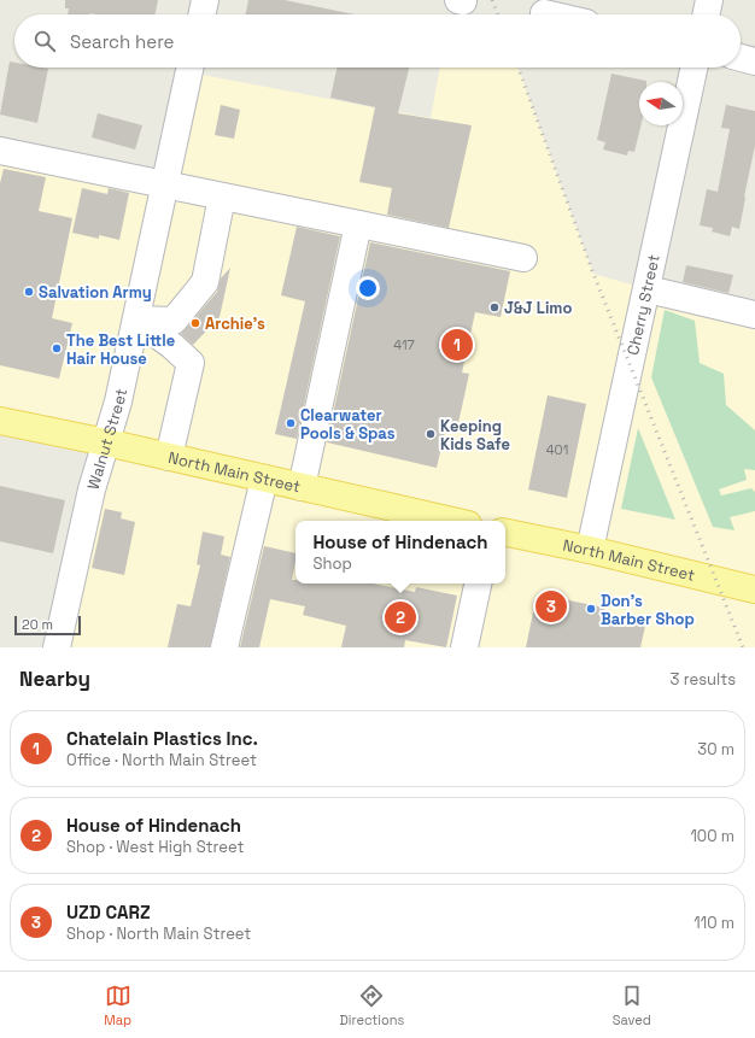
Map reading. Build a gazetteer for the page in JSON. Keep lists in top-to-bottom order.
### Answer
{
  "streets": {
    "main road": ["North Main Street"],
    "street": ["Cherry Street", "Walnut Street"]
  },
  "crossings": [
    ["Cherry Street", "North Main Street"],
    ["Walnut Street", "North Main Street"]
  ],
  "places": [
    "Salvation Army",
    "J&J Limo",
    "Archie's",
    "The Best Little Hair House",
    "Clearwater Pools & Spas",
    "Keeping Kids Safe",
    "Don's Barber Shop"
  ],
  "house_numbers": ["417", "401"],
  "scale_bar": "20 m",
  "north": "left",
  "page": {
    "search": "Search here",
    "pins": ["1", "3", "2"],
    "popup": ["House of Hindenach", "Shop"],
    "scale": "20 m",
    "heading": ["Nearby", "3 results"],
    "list": [
      {
        "mark": "1",
        "name": "Chatelain Plastics Inc.",
        "note": "Office · North Main Street",
        "value": "30 m"
      },
      {
        "mark": "2",
        "name": "House of Hindenach",
        "note": "Shop · West High Street",
        "value": "100 m"
      },
      {
        "mark": "3",
        "name": "UZD CARZ",
        "note": "Shop · North Main Street",
        "value": "110 m"
      }
    ],
    "nav": ["Map", "Directions", "Saved"]
  }
}
